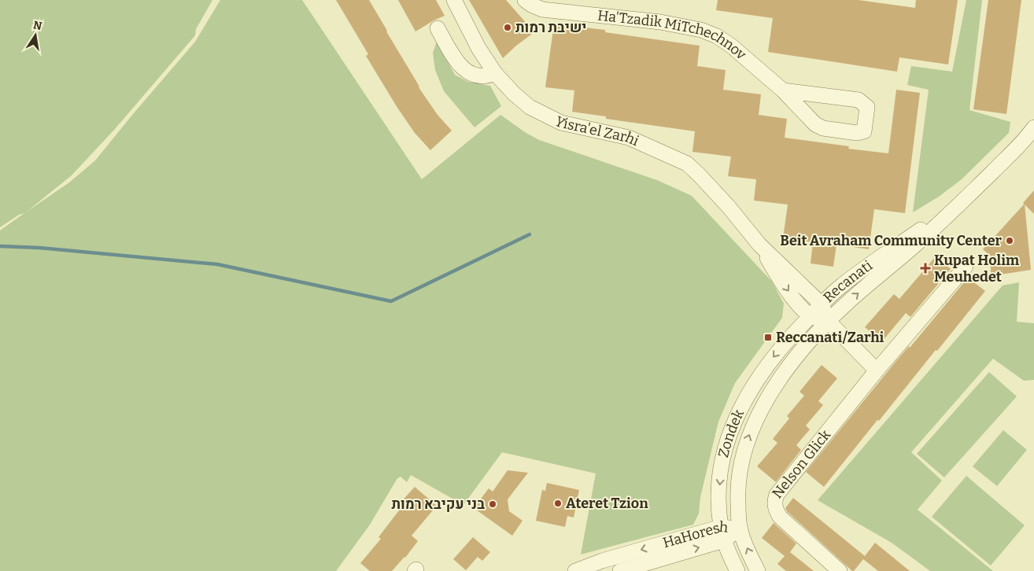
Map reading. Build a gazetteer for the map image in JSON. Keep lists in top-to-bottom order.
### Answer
{
  "streets": {
    "street": [
      "Ha'Tzadik MiTchechnov",
      "Yisra'el Zarhi",
      "Recanati",
      "Zondek",
      "Nelson Glick",
      "HaHoresh"
    ]
  },
  "crossings": [
    ["Yisra'el Zarhi", "Recanati"],
    ["Yisra'el Zarhi", "Zondek"],
    ["Recanati", "Zondek"],
    ["Zondek", "HaHoresh"]
  ],
  "places": {
    "other": [
      "ישיבת רמות",
      "Beit Avraham Community Center",
      "Ateret Tzion",
      "בני עקיבא רמות"
    ],
    "health": ["Kupat Holim Meuhedet"],
    "transit": ["Reccanati/Zarhi"]
  },
  "north": "top"
}
